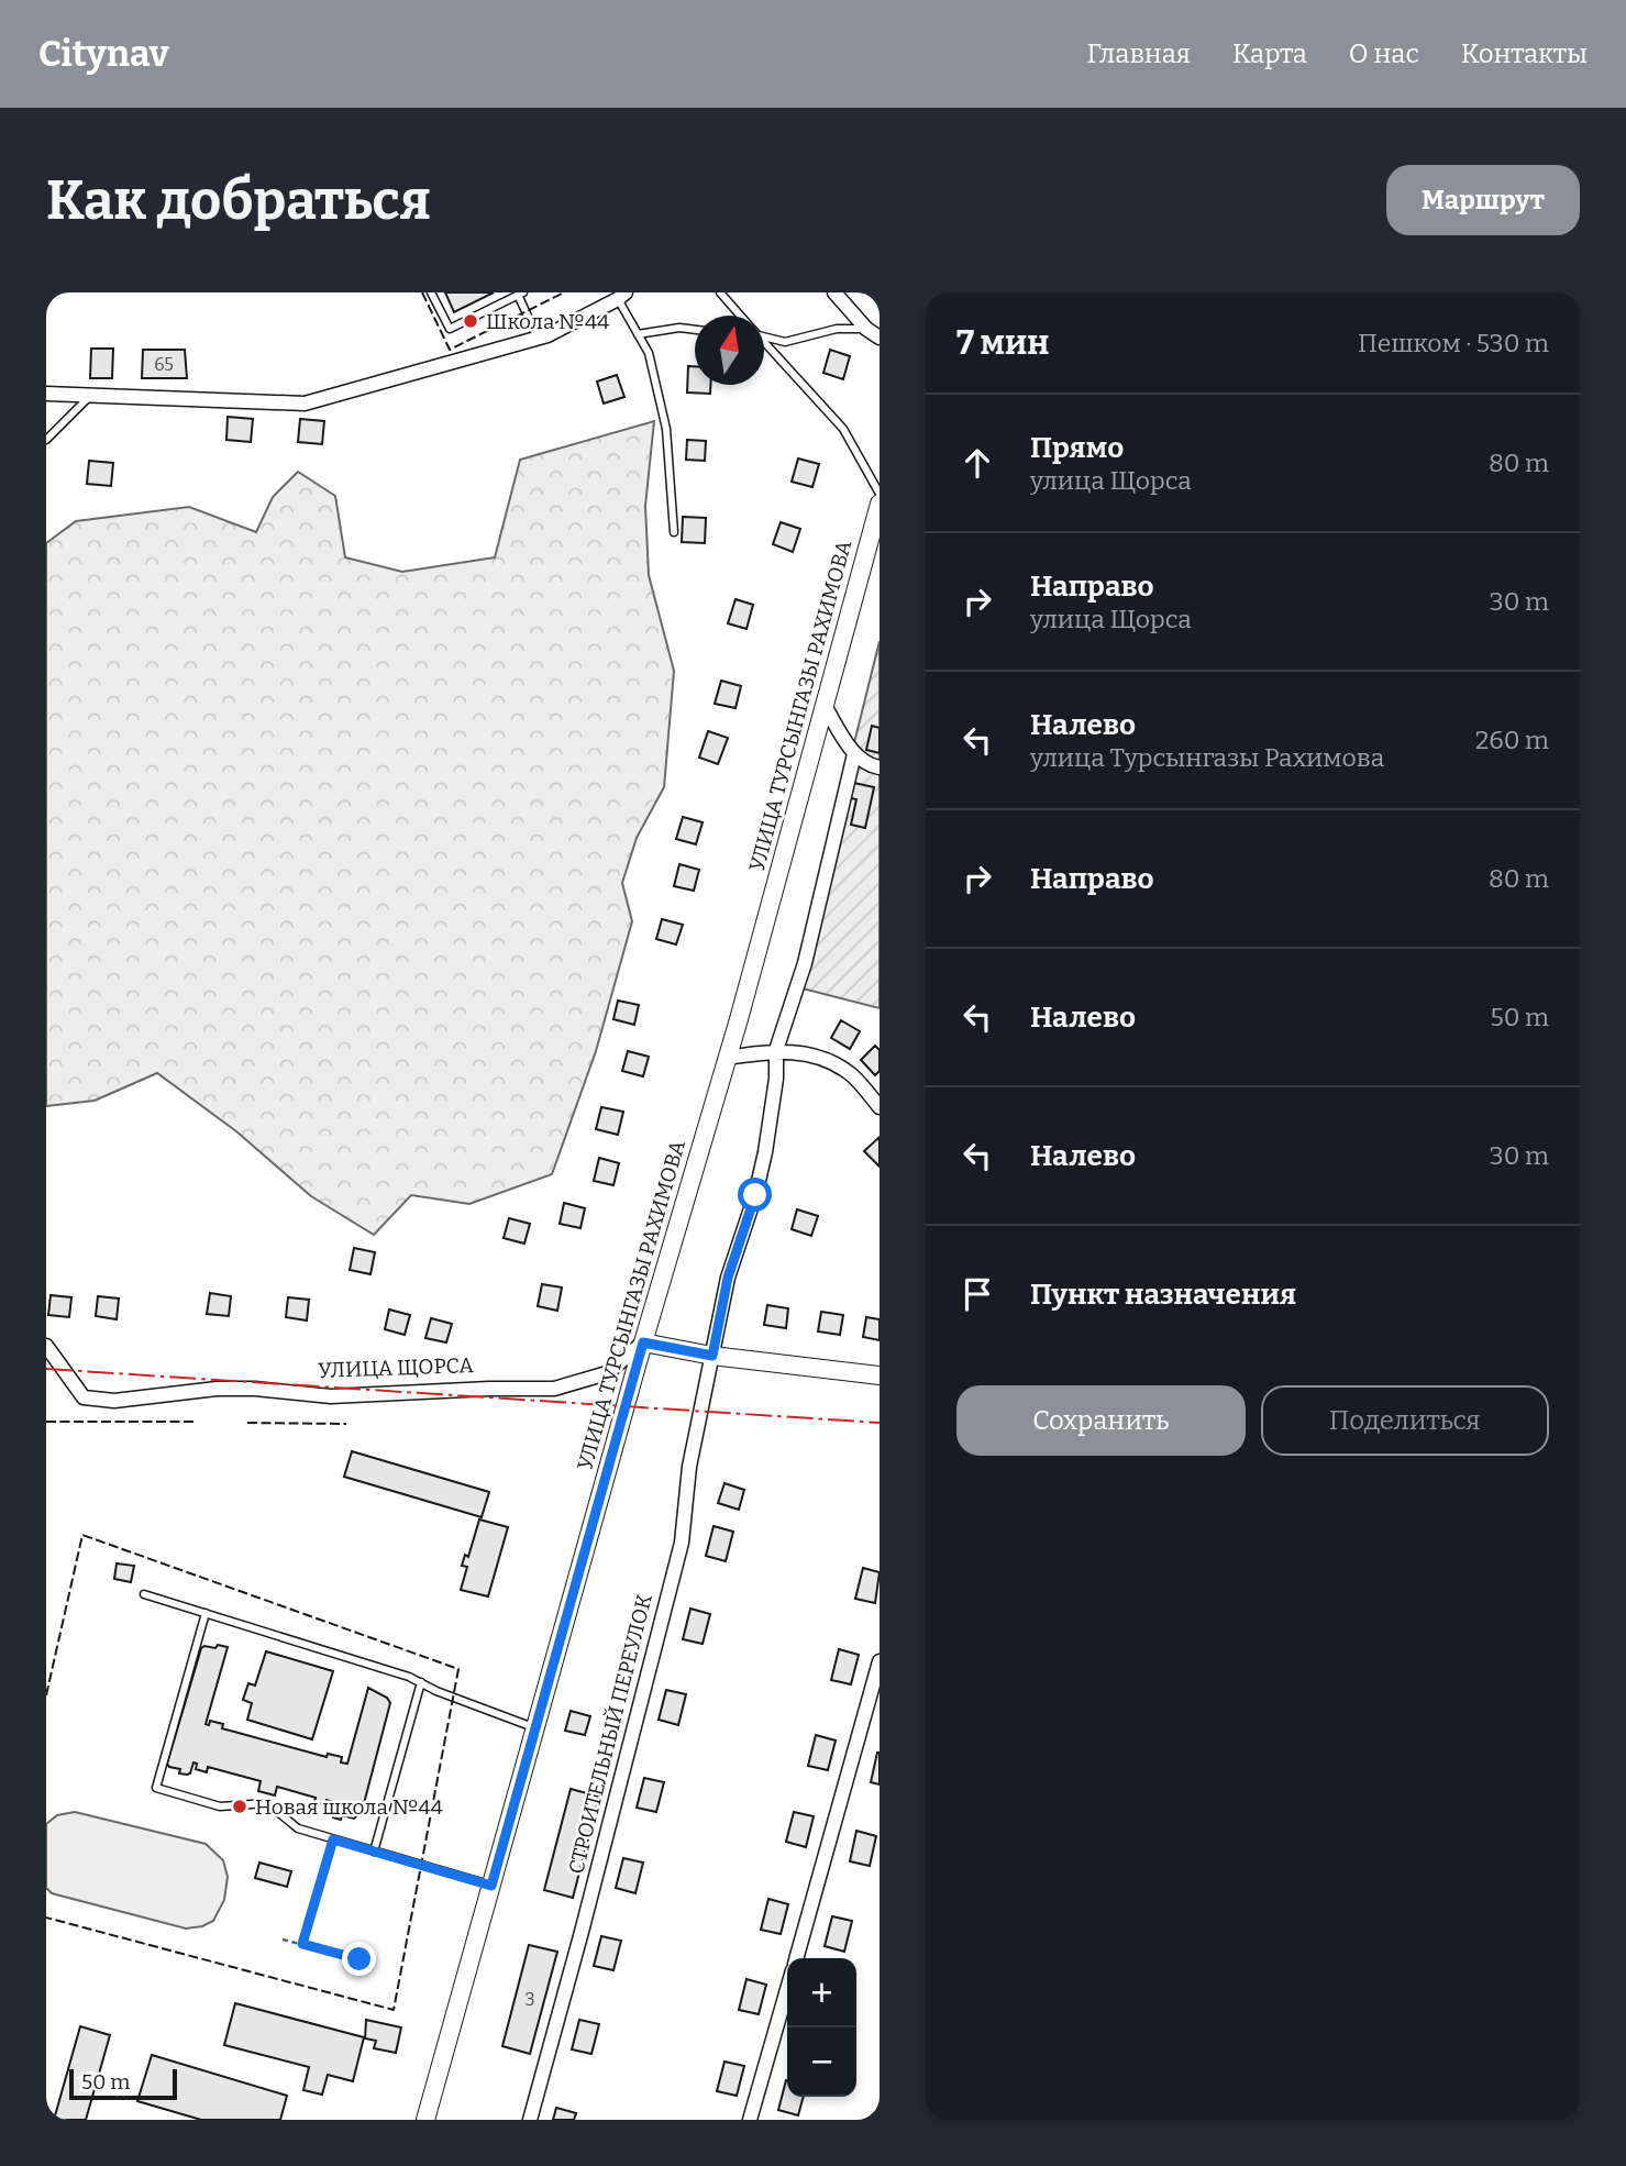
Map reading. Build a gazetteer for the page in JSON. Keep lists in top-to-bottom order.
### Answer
{
  "streets": {
    "street": ["УЛИЦА ТУРСЫНГАЗЫ РАХИМОВА", "УЛИЦА ЩОРСА", "СТРОИТЕЛЬНЫЙ ПЕРЕУЛОК"]
  },
  "crossings": [
    ["УЛИЦА ТУРСЫНГАЗЫ РАХИМОВА", "УЛИЦА ЩОРСА"]
  ],
  "places": ["Школа №44", "Новая школа №44"],
  "house_numbers": ["65", "3"],
  "scale_bar": "50 m",
  "north": "top",
  "page": {
    "header": "Citynav",
    "nav": [
      "Главная",
      "Карта",
      "О нас",
      "Контакты"
    ],
    "buttons": [
      "Маршрут",
      ["Сохранить", "Поделиться"]
    ],
    "title": "Как добраться",
    "heading": ["7 мин", "Пешком · 530 m"],
    "list": [
      ["Прямо", "улица Щорса", "80 m"],
      ["Направо", "улица Щорса", "30 m"],
      ["Налево", "улица Турсынгазы Рахимова", "260 m"],
      ["Направо", "80 m"],
      ["Налево", "50 m"],
      ["Налево", "30 m"],
      "Пункт назначения"
    ],
    "map_buttons": ["+", "−"],
    "scale": "50 m"
  }
}
